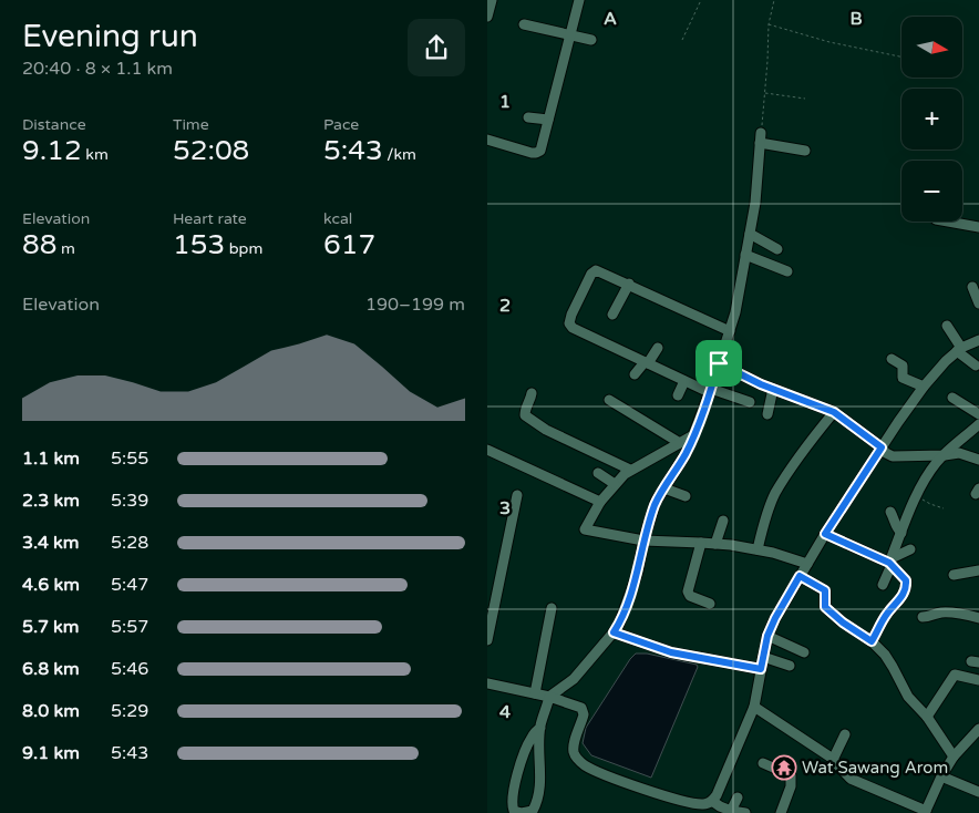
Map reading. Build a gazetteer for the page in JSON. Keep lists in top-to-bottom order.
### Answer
{
  "places": {
    "temple": ["Wat Sawang Arom"]
  },
  "north": "right",
  "page": {
    "heading": ["Evening run", "20:40 · 8 × 1.1 km"],
    "map_buttons": ["+", "−"],
    "stats": [
      ["Distance", "9.12 km"],
      ["Time", "52:08"],
      ["Pace", "5:43 /km"],
      ["Elevation", "88 m"],
      ["Heart rate", "153 bpm"],
      ["kcal", "617"]
    ],
    "chart": ["Elevation", "190–199 m"],
    "list": [
      {
        "name": "1.1 km",
        "note": "5:55"
      },
      {
        "name": "2.3 km",
        "note": "5:39"
      },
      {
        "name": "3.4 km",
        "note": "5:28"
      },
      {
        "name": "4.6 km",
        "note": "5:47"
      },
      {
        "name": "5.7 km",
        "note": "5:57"
      },
      {
        "name": "6.8 km",
        "note": "5:46"
      },
      {
        "name": "8.0 km",
        "note": "5:29"
      },
      {
        "name": "9.1 km",
        "note": "5:43"
      }
    ]
  },
  "grid": {
    "columns": ["A", "B"],
    "rows": [
      "1",
      "2",
      "3",
      "4"
    ]
  }
}
